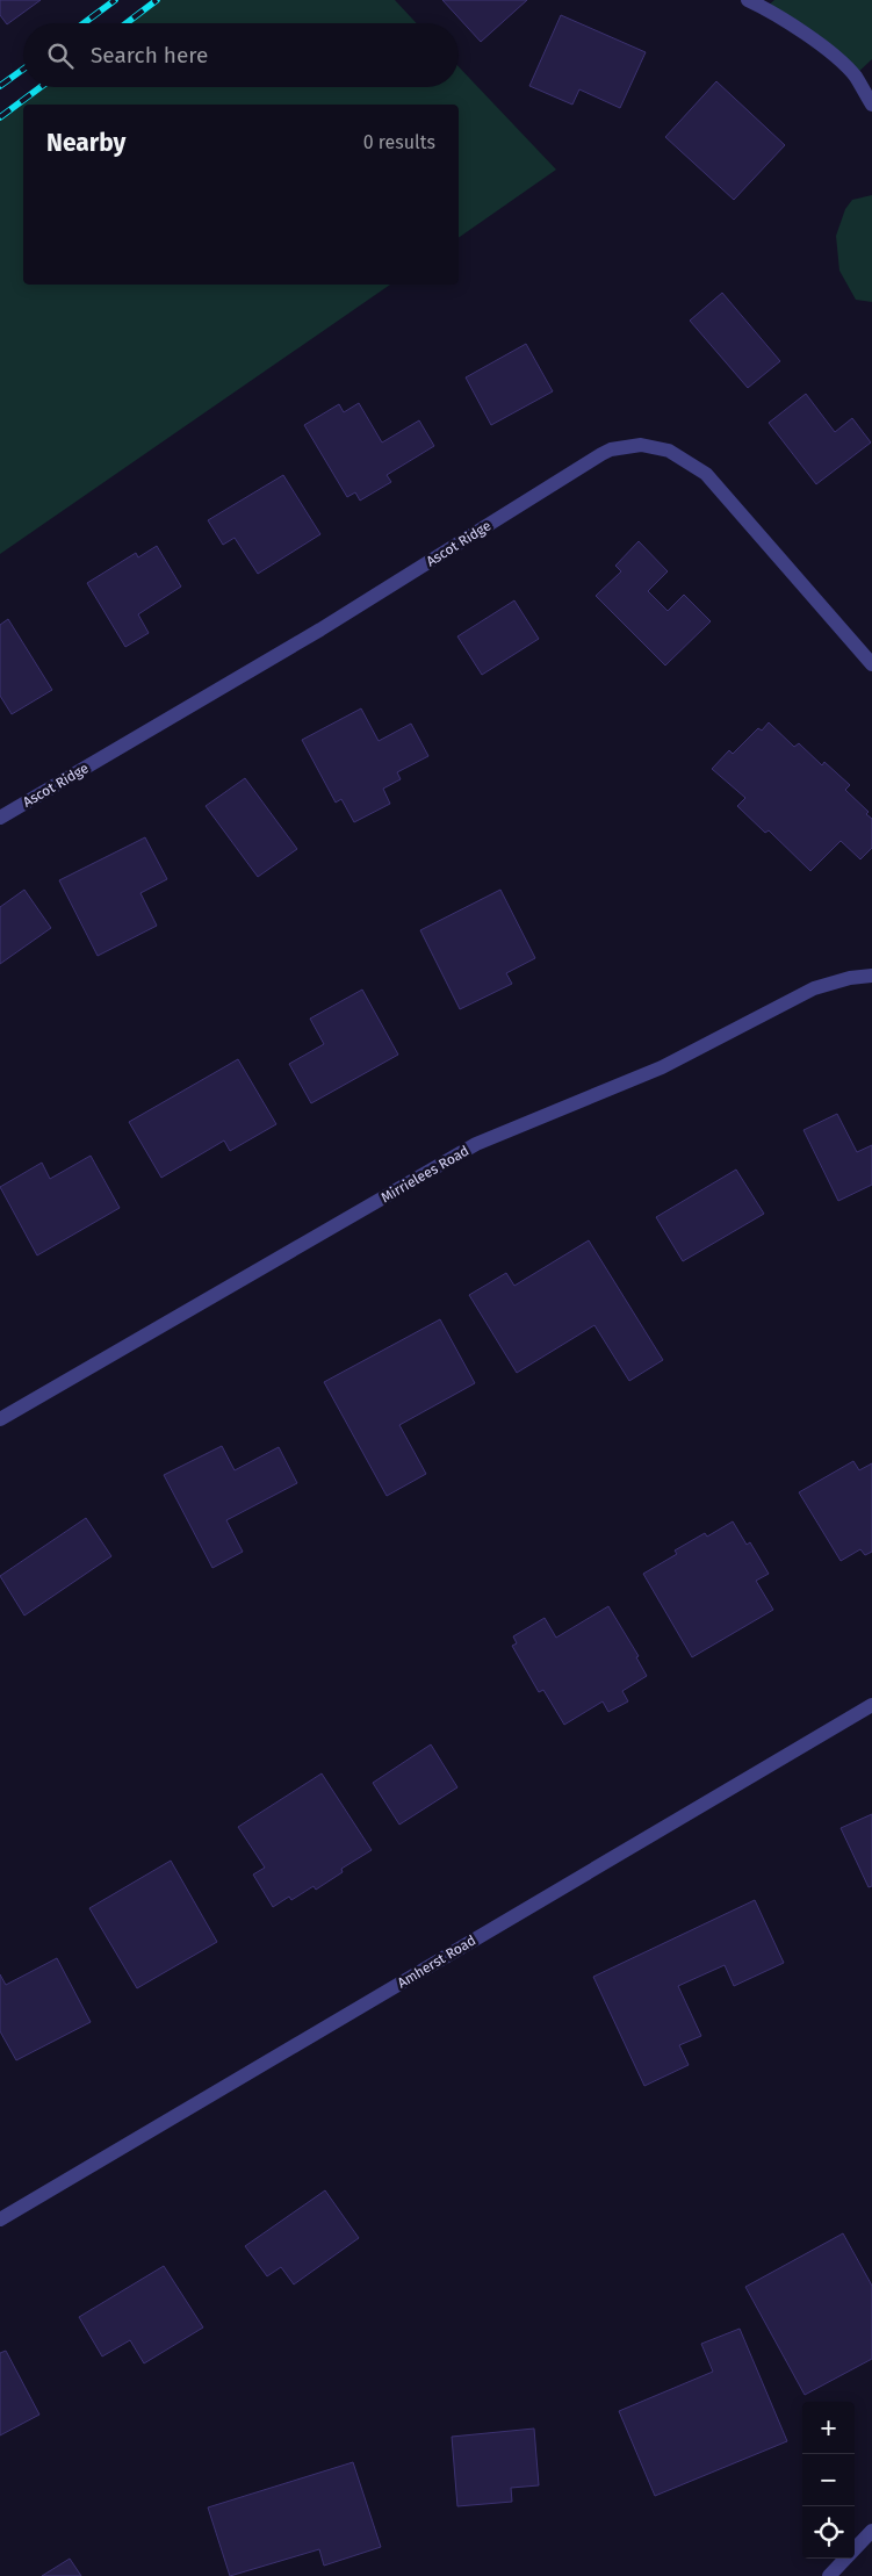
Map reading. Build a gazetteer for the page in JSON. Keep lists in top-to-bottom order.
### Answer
{
  "streets": {
    "street": ["Ascot Ridge", "Mirrielees Road", "Amherst Road"]
  },
  "page": {
    "search": "Search here",
    "heading": ["Nearby", "0 results"],
    "map_buttons": ["+", "−"]
  }
}
